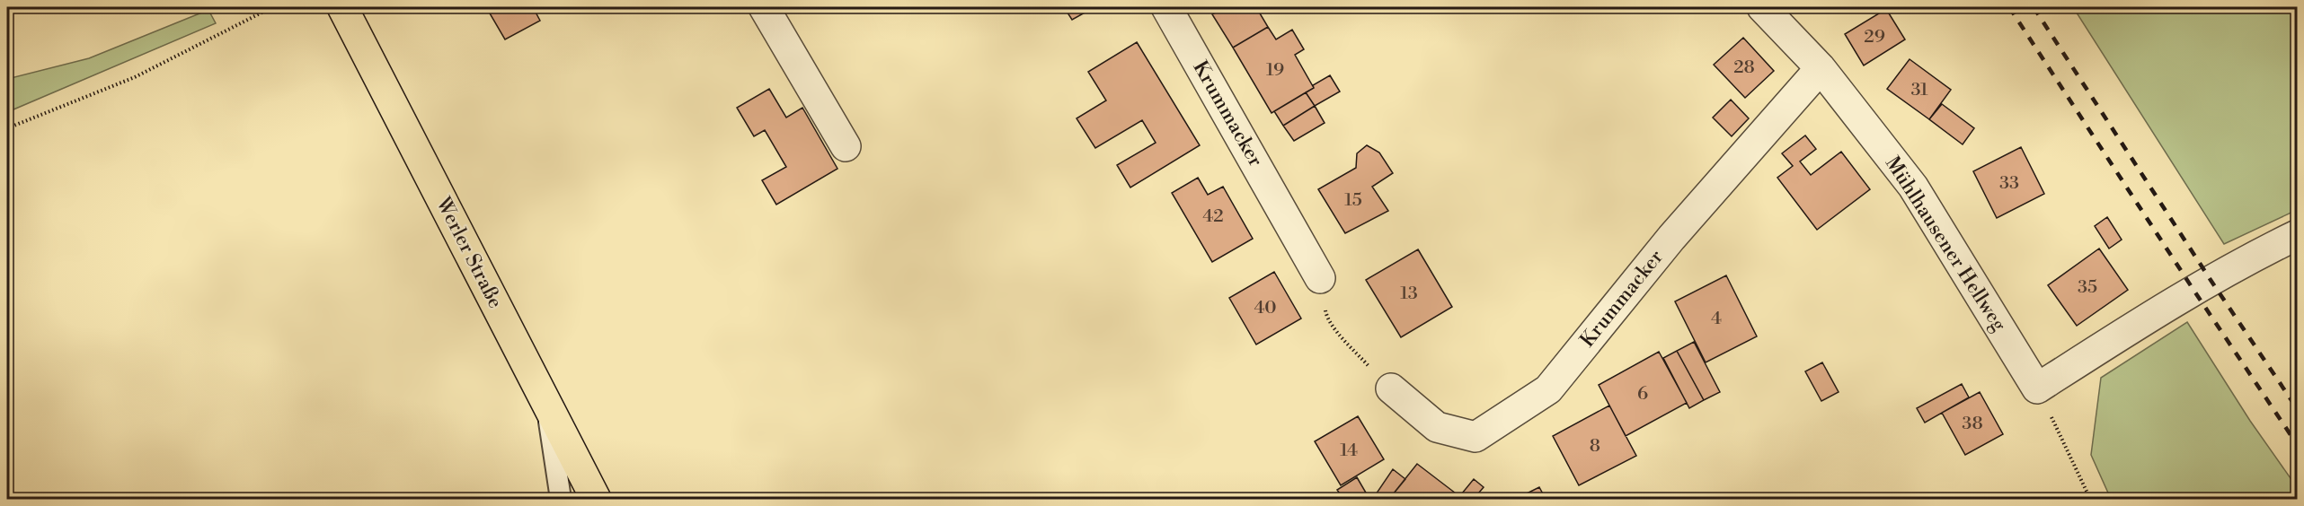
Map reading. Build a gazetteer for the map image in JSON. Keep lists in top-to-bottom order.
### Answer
{
  "streets": {
    "main road": ["Werler Straße"],
    "street": ["Krummacker", "Mühlhausener Hellweg"]
  },
  "crossings": [
    ["Krummacker", "Mühlhausener Hellweg"]
  ],
  "house_numbers": [
    "29",
    "28",
    "19",
    "31",
    "33",
    "15",
    "42",
    "35",
    "13",
    "40",
    "4",
    "6",
    "38",
    "8",
    "14"
  ]
}
